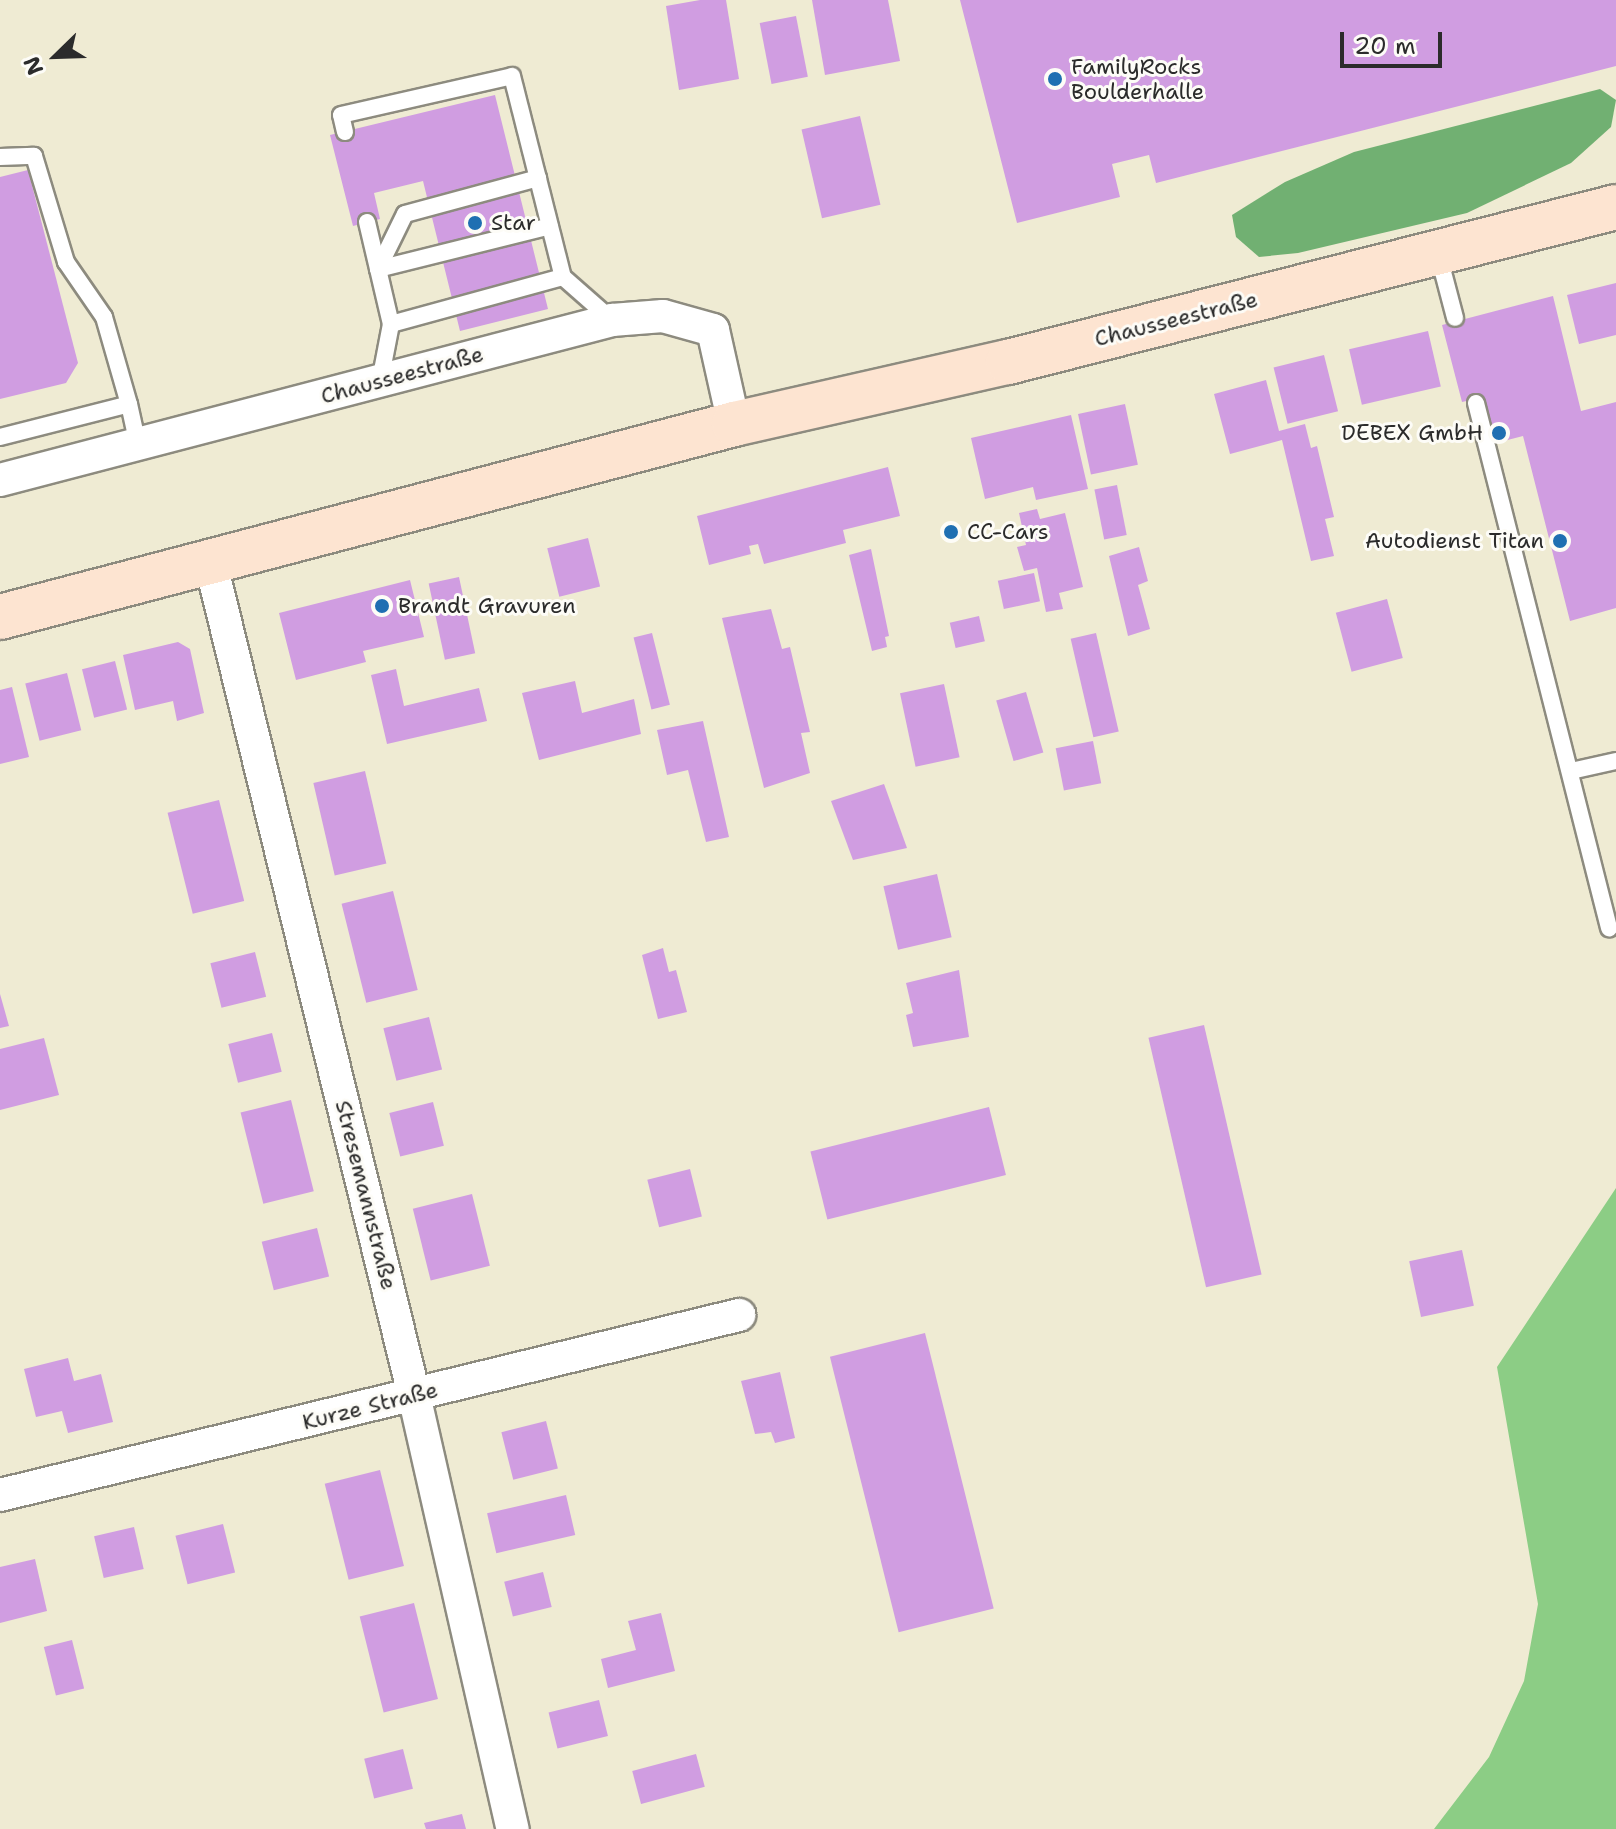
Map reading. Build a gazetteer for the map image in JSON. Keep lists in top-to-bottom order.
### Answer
{
  "streets": {
    "main road": ["Chausseestraße"],
    "street": ["Stresemannstraße", "Kurze Straße"]
  },
  "crossings": [
    ["Chausseestraße", "Stresemannstraße"],
    ["Stresemannstraße", "Kurze Straße"]
  ],
  "places": [
    "FamilyRocks Boulderhalle",
    "Star",
    "DEBEX GmbH",
    "CC-Cars",
    "Autodienst Titan",
    "Brandt Gravuren"
  ],
  "scale_bar": "20 m",
  "north": "bottom left"
}
